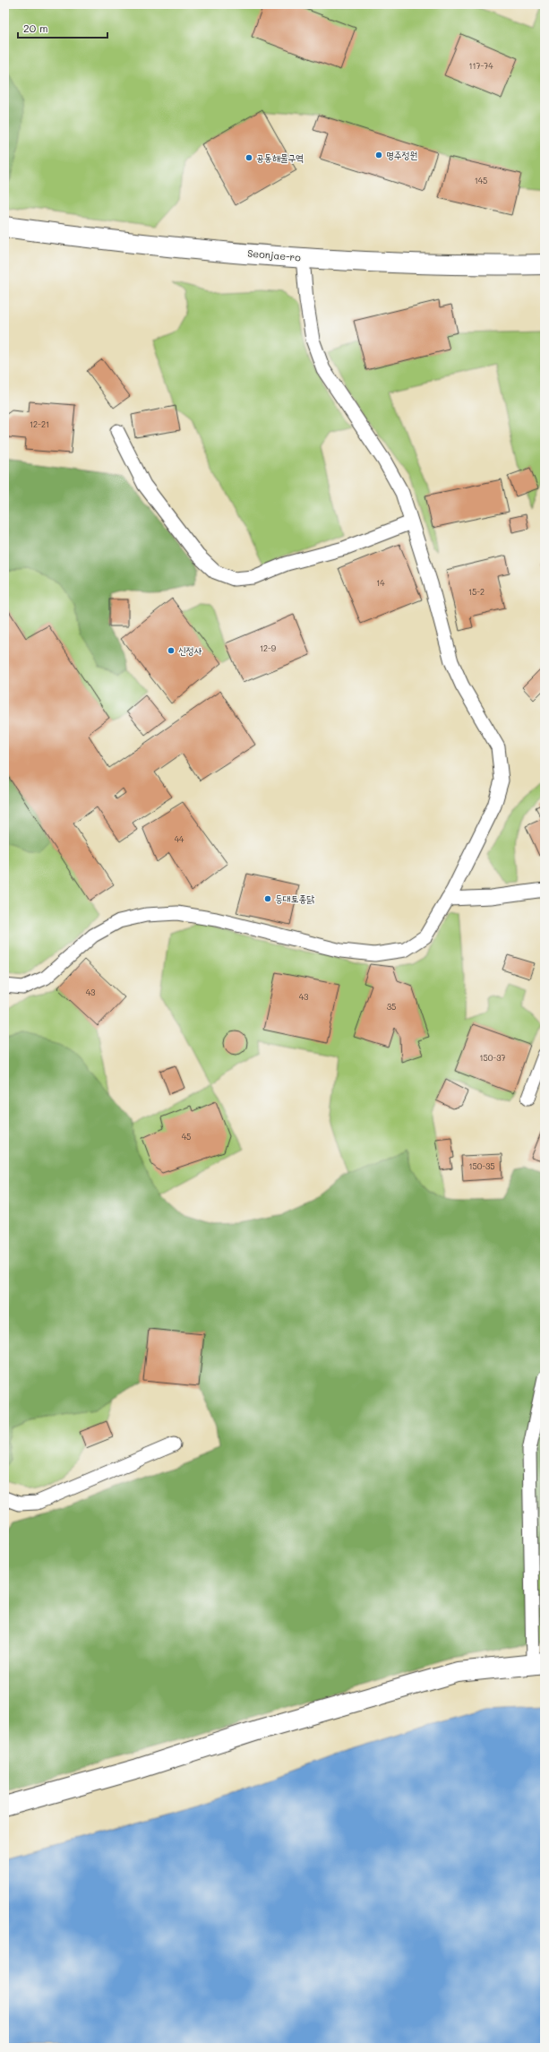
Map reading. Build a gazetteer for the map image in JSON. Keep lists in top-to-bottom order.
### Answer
{
  "streets": {
    "street": ["Seonjae-ro"]
  },
  "places": [
    "명주정원",
    "공동해물구역",
    "신정사",
    "등대토종닭"
  ],
  "house_numbers": [
    "117-74",
    "145",
    "12-21",
    "14",
    "15-2",
    "12-9",
    "44",
    "43",
    "43",
    "35",
    "150-37",
    "45",
    "150-35"
  ],
  "scale_bar": "20 m"
}
